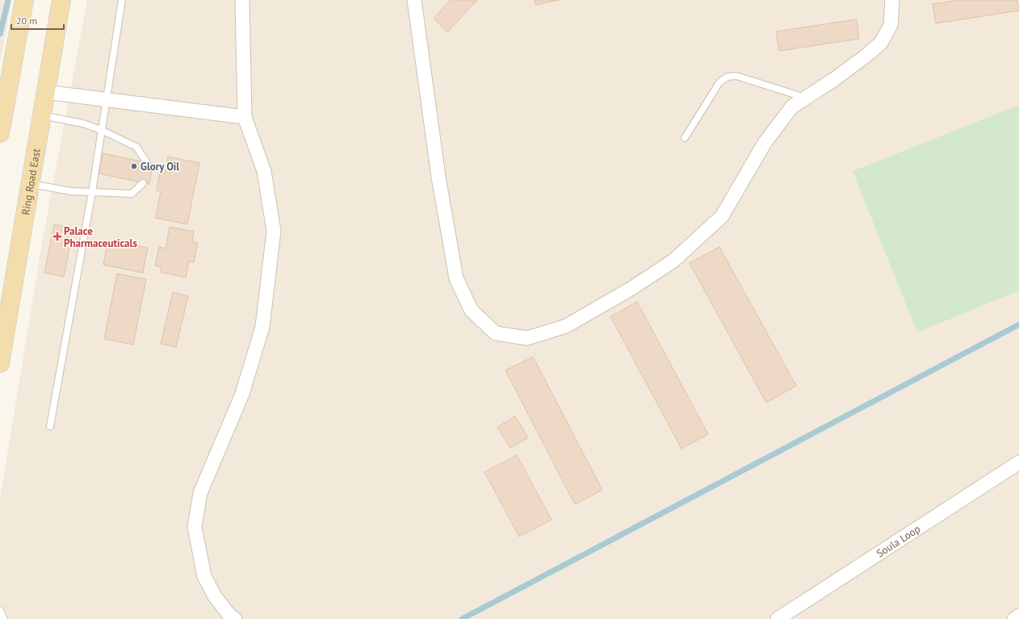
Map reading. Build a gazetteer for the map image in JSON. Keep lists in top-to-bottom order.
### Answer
{
  "streets": {
    "main road": ["Ring Road East"],
    "street": ["Soula Loop"]
  },
  "places": {
    "other": ["Glory Oil"],
    "health": ["Palace Pharmaceuticals"]
  },
  "scale_bar": "20 m"
}
